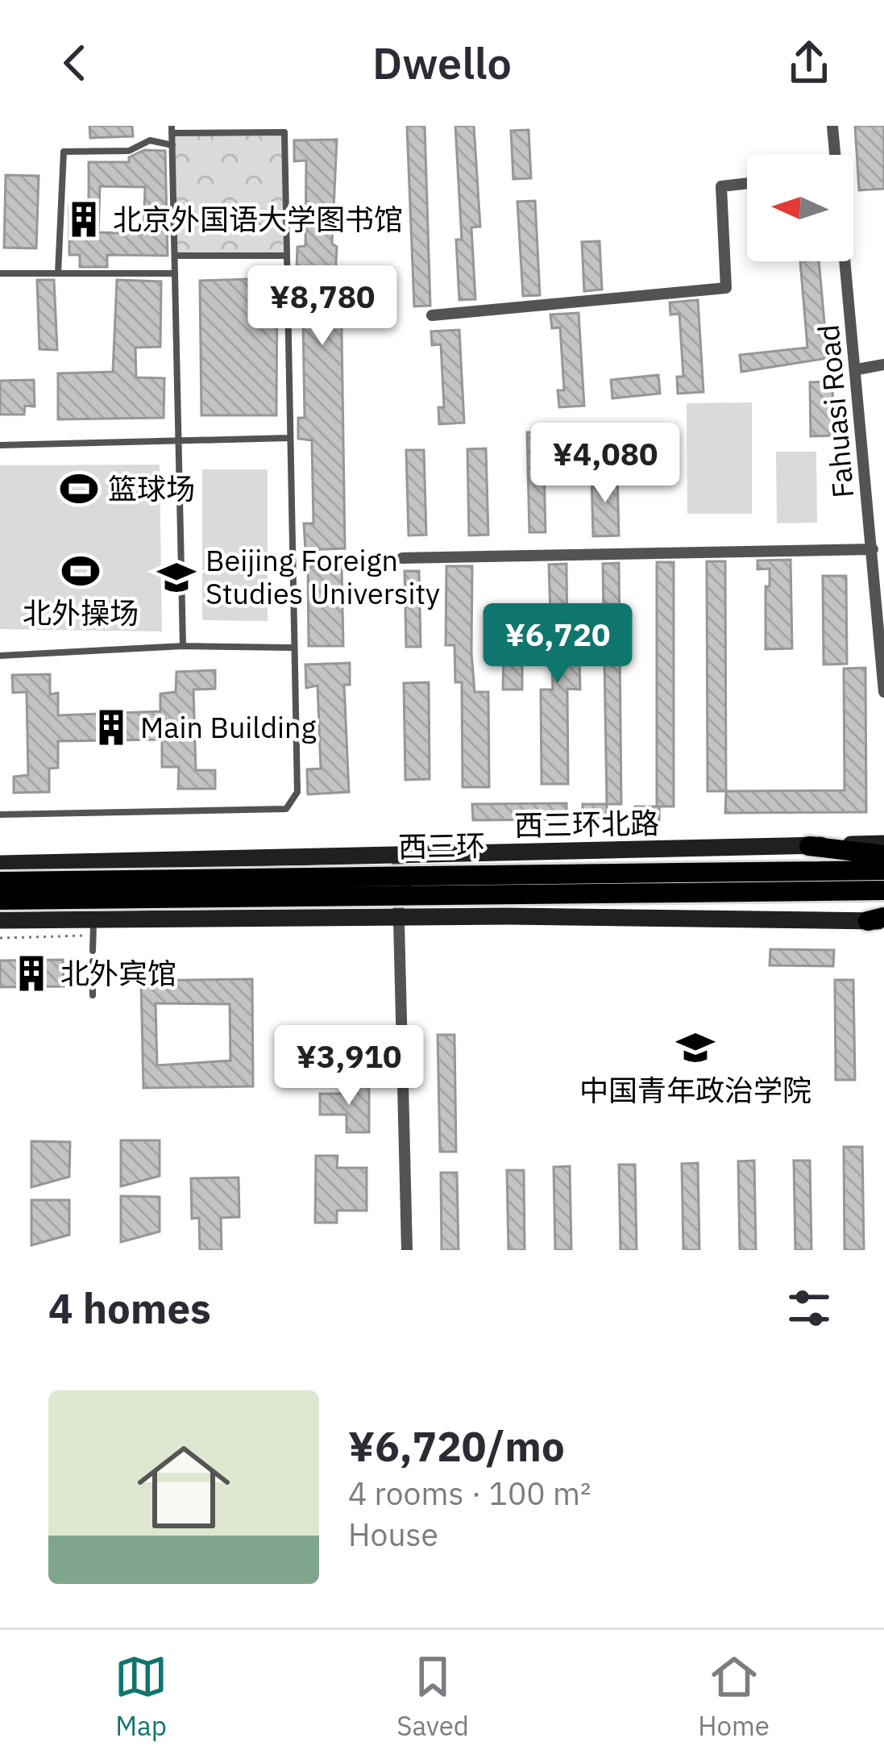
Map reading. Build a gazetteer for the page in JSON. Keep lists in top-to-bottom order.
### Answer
{
  "streets": {
    "highway": ["西三环"],
    "street": ["Fahuasi Road", "西三环北路"]
  },
  "places": {
    "building": ["北京外国语大学图书馆", "Main Building", "北外宾馆"],
    "sports": ["篮球场", "北外操场"],
    "school or university": ["Beijing Foreign Studies University", "中国青年政治学院"]
  },
  "north": "left",
  "page": {
    "header": "Dwello",
    "price": [
      "¥8,780",
      "¥4,080",
      "¥6,720",
      "¥3,910"
    ],
    "heading": "4 homes",
    "list": [
      {
        "name": "¥6,720/mo",
        "note": "4 rooms · 100 m² · House"
      }
    ],
    "tabs": ["Map", "Saved", "Home"]
  }
}
